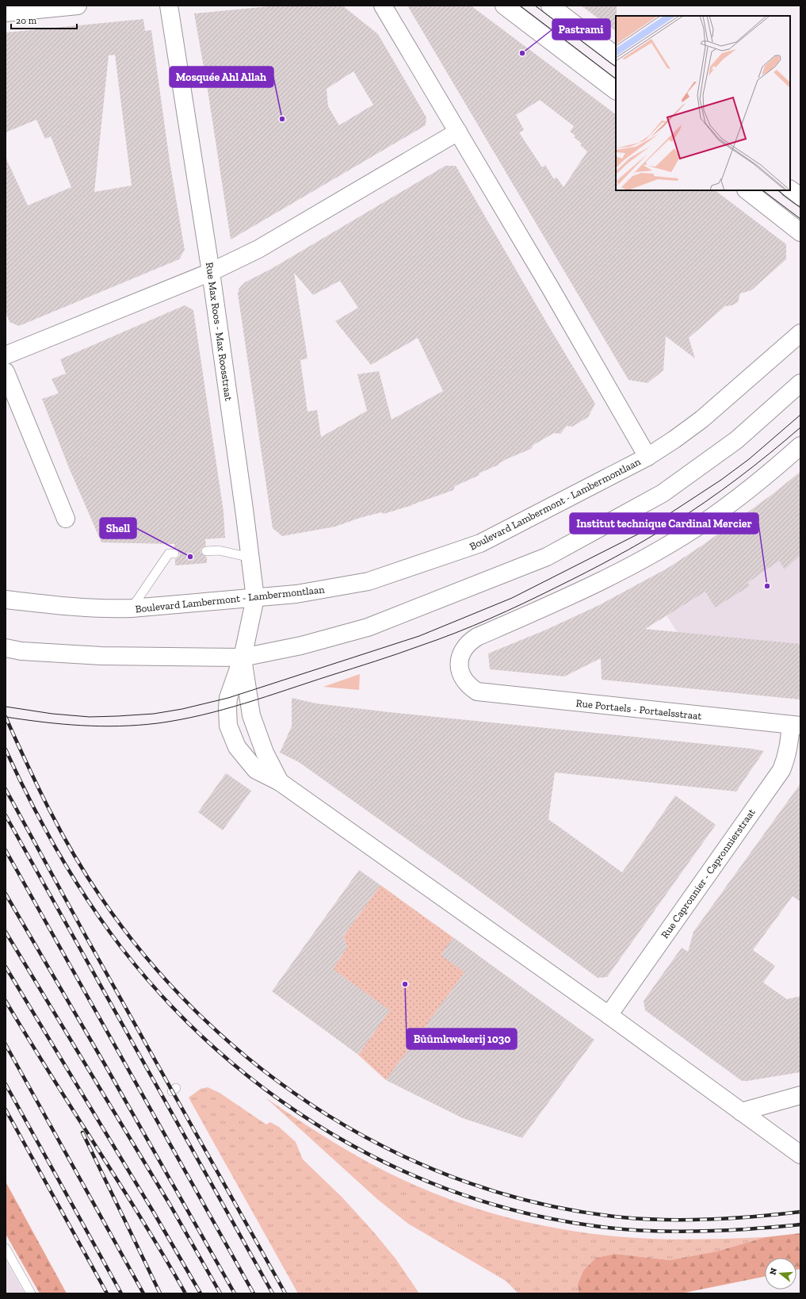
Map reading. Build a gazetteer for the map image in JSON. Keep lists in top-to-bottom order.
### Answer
{
  "streets": {
    "street": [
      "Rue Max Roos - Max Roosstraat",
      "Boulevard Lambermont - Lambermontlaan",
      "Rue Portaels - Portaelsstraat",
      "Rue Capronnier - Capronnierstraat"
    ]
  },
  "crossings": [
    ["Rue Max Roos - Max Roosstraat", "Boulevard Lambermont - Lambermontlaan"],
    ["Rue Portaels - Portaelsstraat", "Rue Capronnier - Capronnierstraat"]
  ],
  "places": [
    "Pastrami",
    "Mosquée Ahl Allah",
    "Shell",
    "Institut technique Cardinal Mercier",
    "Bûûmkwekerij 1030"
  ],
  "scale_bar": "20 m",
  "north": "left"
}
